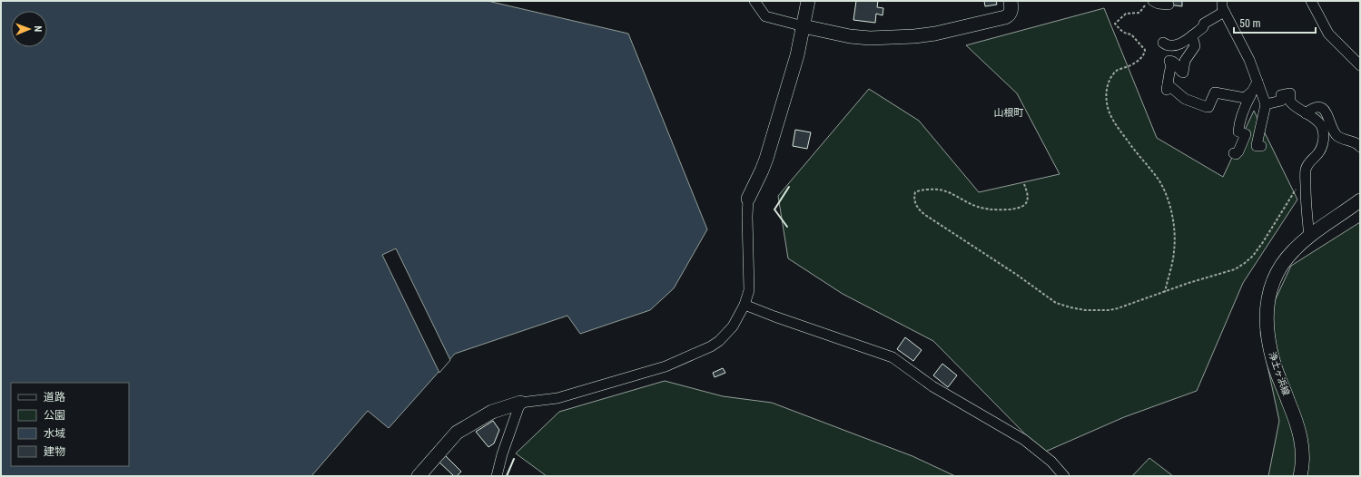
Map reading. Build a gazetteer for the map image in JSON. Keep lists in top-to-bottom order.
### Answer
{
  "streets": {
    "street": ["浄土ヶ浜線"]
  },
  "districts": ["山根町"],
  "legend": [
    "道路",
    "公園",
    "水域",
    "建物"
  ],
  "scale_bar": "50 m",
  "north": "right"
}
